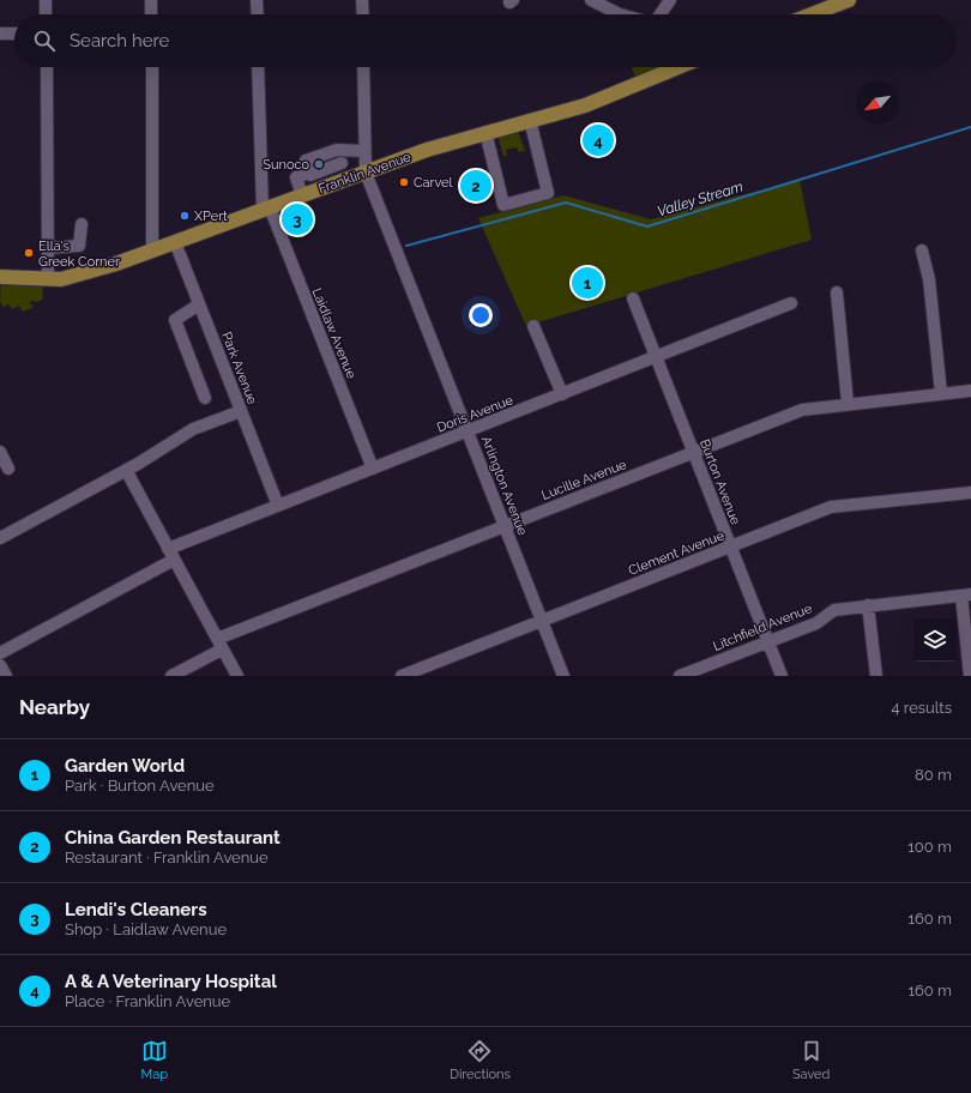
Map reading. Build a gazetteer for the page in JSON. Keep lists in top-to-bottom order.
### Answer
{
  "streets": {
    "main road": ["Franklin Avenue"],
    "street": [
      "Laidlaw Avenue",
      "Park Avenue",
      "Doris Avenue",
      "Lucille Avenue",
      "Burton Avenue",
      "Arlington Avenue",
      "Clement Avenue",
      "Litchfield Avenue"
    ]
  },
  "crossings": [
    ["Franklin Avenue", "Laidlaw Avenue"],
    ["Franklin Avenue", "Park Avenue"],
    ["Franklin Avenue", "Arlington Avenue"],
    ["Laidlaw Avenue", "Doris Avenue"],
    ["Park Avenue", "Doris Avenue"],
    ["Doris Avenue", "Burton Avenue"],
    ["Doris Avenue", "Arlington Avenue"],
    ["Lucille Avenue", "Burton Avenue"],
    ["Lucille Avenue", "Arlington Avenue"],
    ["Burton Avenue", "Clement Avenue"],
    ["Burton Avenue", "Litchfield Avenue"],
    ["Arlington Avenue", "Clement Avenue"]
  ],
  "water": ["Valley Stream"],
  "places": [
    "Sunoco",
    "Carvel",
    "XPert",
    "Ella's Greek Corner"
  ],
  "north": "bottom left",
  "page": {
    "search": "Search here",
    "pins": [
      "4",
      "2",
      "3",
      "1"
    ],
    "heading": ["Nearby", "4 results"],
    "list": [
      {
        "mark": "1",
        "name": "Garden World",
        "note": "Park · Burton Avenue",
        "value": "80 m"
      },
      {
        "mark": "2",
        "name": "China Garden Restaurant",
        "note": "Restaurant · Franklin Avenue",
        "value": "100 m"
      },
      {
        "mark": "3",
        "name": "Lendi's Cleaners",
        "note": "Shop · Laidlaw Avenue",
        "value": "160 m"
      },
      {
        "mark": "4",
        "name": "A & A Veterinary Hospital",
        "note": "Place · Franklin Avenue",
        "value": "160 m"
      }
    ],
    "nav": ["Map", "Directions", "Saved"]
  }
}
